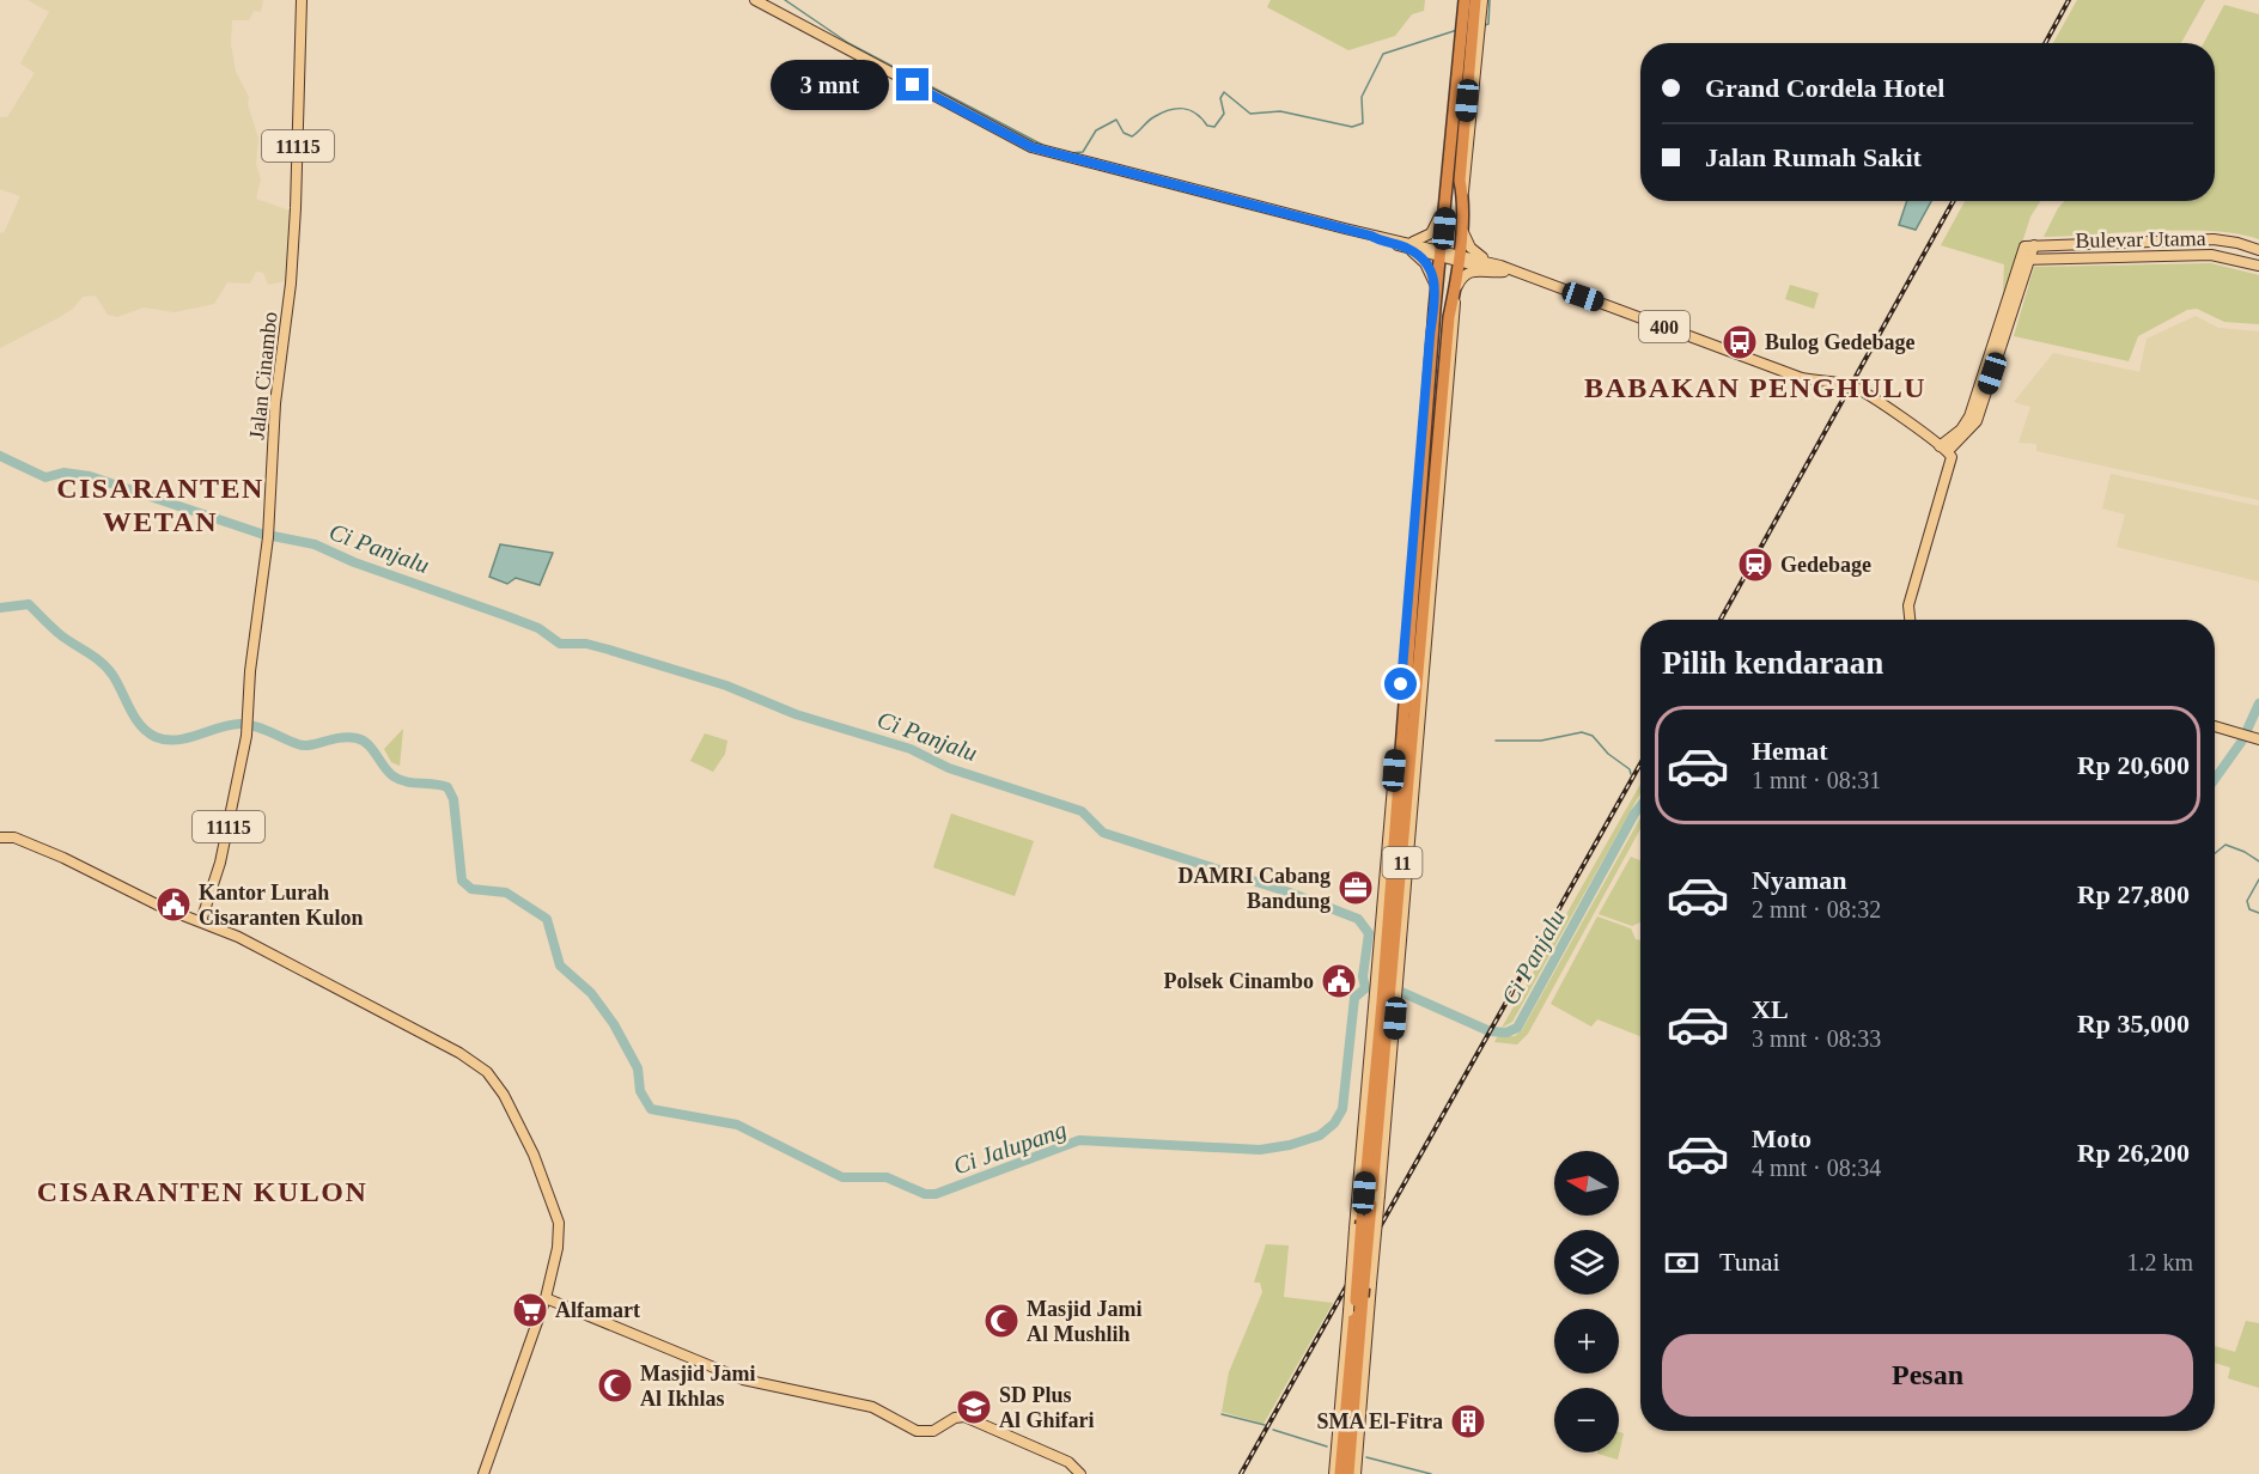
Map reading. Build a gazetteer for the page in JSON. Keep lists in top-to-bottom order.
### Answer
{
  "streets": {
    "highway": ["11"],
    "main road": [
      "11115",
      "Bulevar Utama",
      "400",
      "Jalan Cinambo"
    ]
  },
  "districts": ["BABAKAN PENGHULU", "CISARANTEN WETAN", "CISARANTEN KULON"],
  "water": ["Ci Panjalu", "Ci Jalupang"],
  "places": {
    "bus stop": ["Bulog Gedebage"],
    "station": ["Gedebage"],
    "office": ["DAMRI Cabang Bandung"],
    "public building": ["Kantor Lurah Cisaranten Kulon", "Polsek Cinambo"],
    "supermarket": ["Alfamart"],
    "mosque": ["Masjid Jami Al Mushlih", "Masjid Jami Al Ikhlas"],
    "school or university": ["SD Plus Al Ghifari"],
    "building": ["SMA El-Fitra"]
  },
  "north": "left",
  "page": {
    "banner": ["Grand Cordela Hotel", "Jalan Rumah Sakit"],
    "bubble": "3 mnt",
    "heading": "Pilih kendaraan",
    "list": [
      {
        "name": "Hemat",
        "note": "1 mnt · 08:31",
        "value": "Rp 20,600"
      },
      {
        "name": "Nyaman",
        "note": "2 mnt · 08:32",
        "value": "Rp 27,800"
      },
      {
        "name": "XL",
        "note": "3 mnt · 08:33",
        "value": "Rp 35,000"
      },
      {
        "name": "Moto",
        "note": "4 mnt · 08:34",
        "value": "Rp 26,200"
      }
    ],
    "map_buttons": ["+", "−"],
    "pay": ["Tunai", "1.2 km"],
    "buttons": "Pesan"
  }
}
